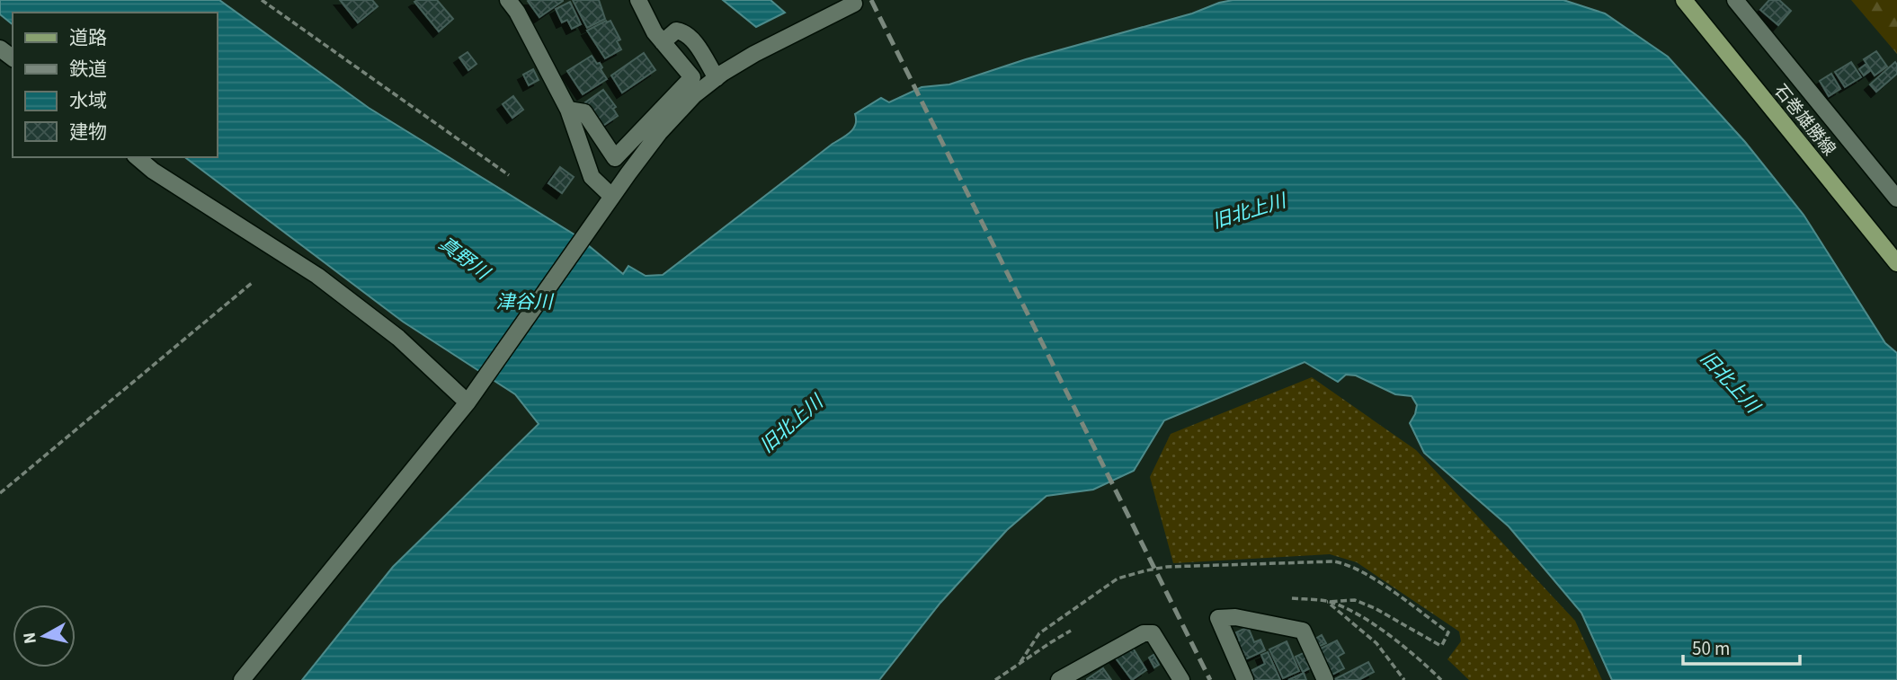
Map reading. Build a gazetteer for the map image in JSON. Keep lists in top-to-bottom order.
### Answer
{
  "streets": {
    "main road": ["石巻雄勝線"]
  },
  "water": ["旧北上川", "真野川", "津谷川"],
  "legend": [
    "道路",
    "鉄道",
    "水域",
    "建物"
  ],
  "scale_bar": "50 m",
  "north": "left"
}
